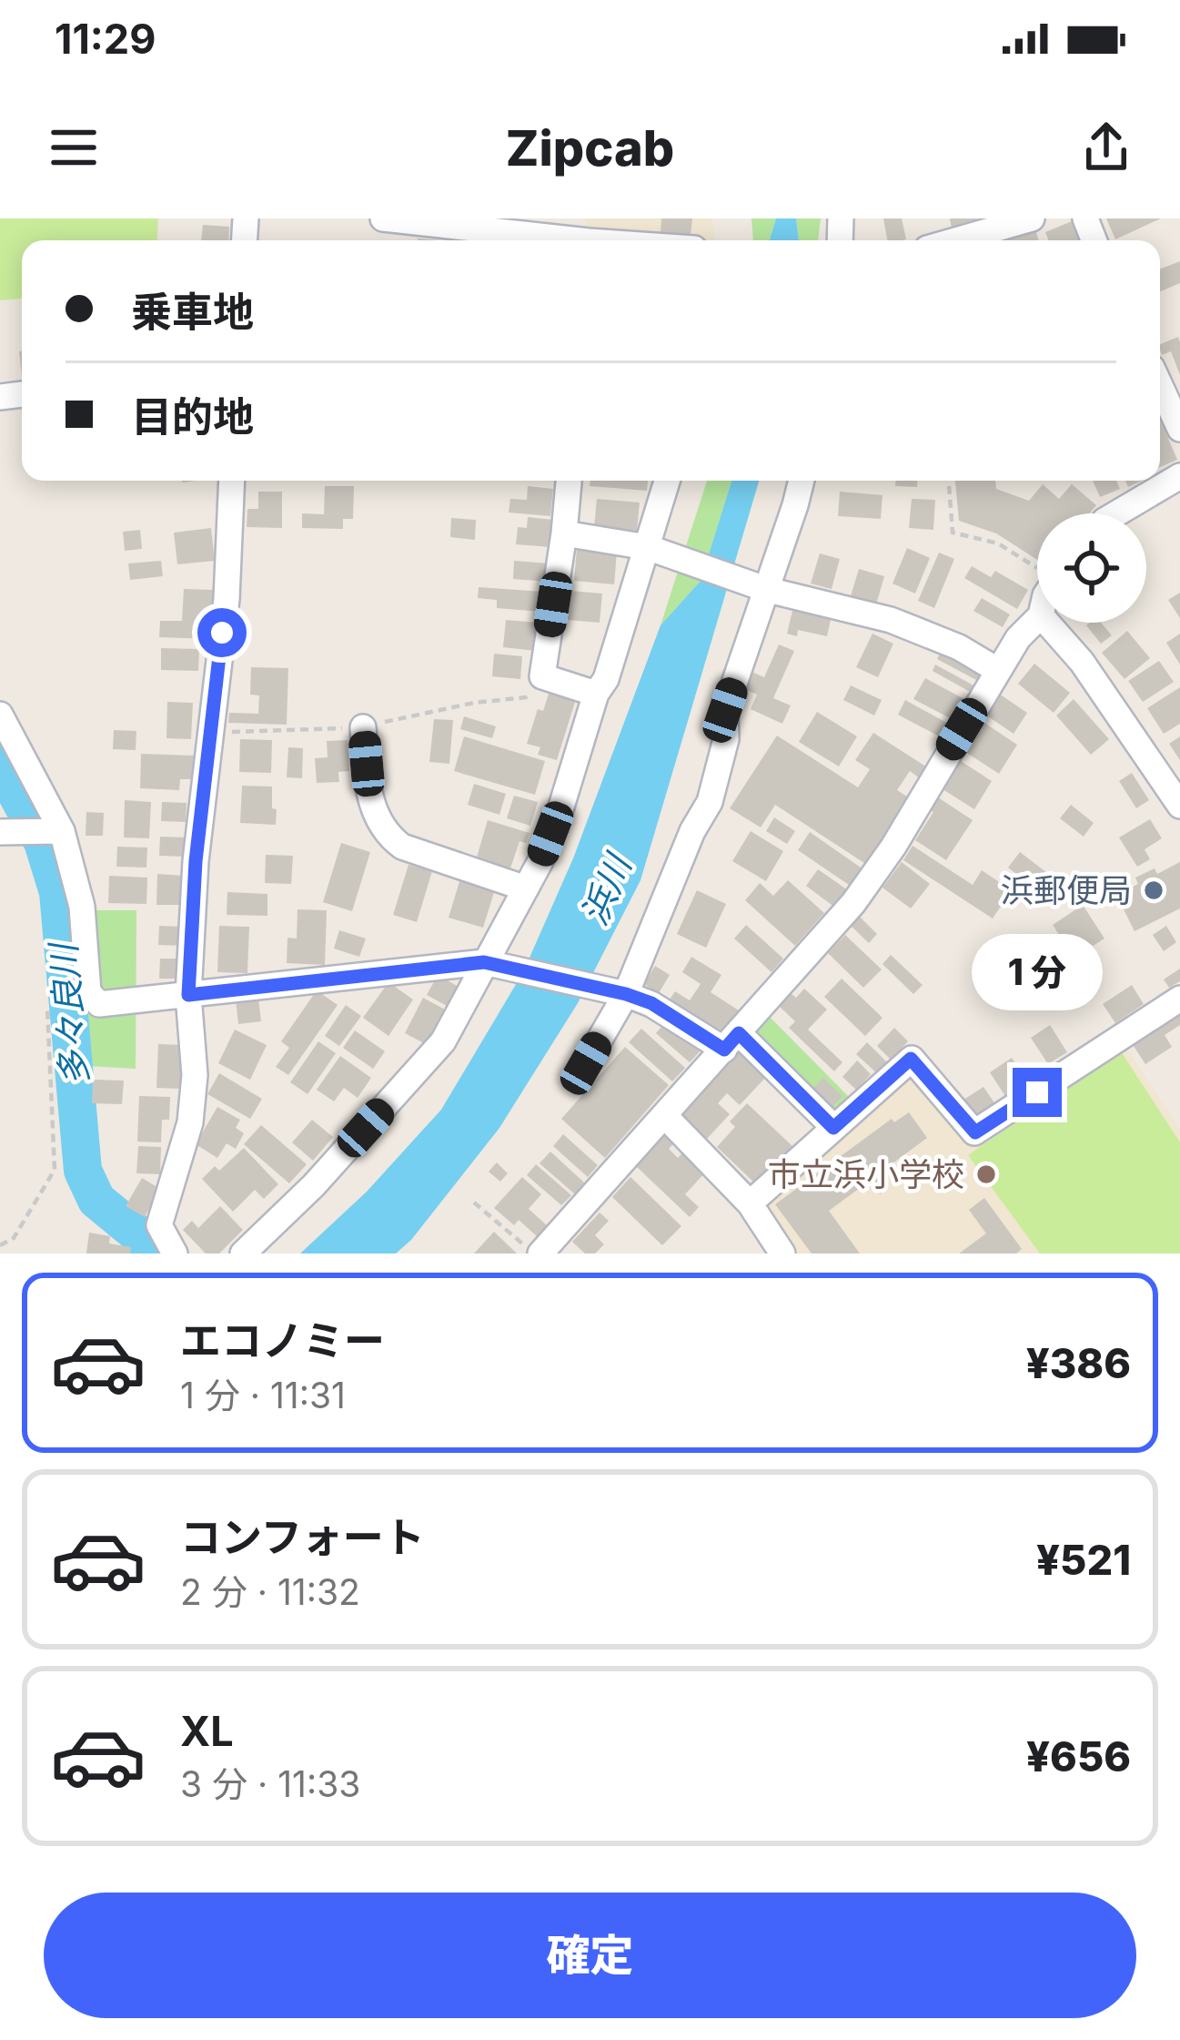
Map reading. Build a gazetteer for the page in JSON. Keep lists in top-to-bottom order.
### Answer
{
  "water": ["浜川", "多々良川"],
  "places": ["浜郵便局", "市立浜小学校"],
  "page": {
    "status": "11:29",
    "header": "Zipcab",
    "banner": ["乗車地", "目的地"],
    "bubble": "1 分",
    "list": [
      {
        "name": "エコノミー",
        "note": "1 分 · 11:31",
        "value": "¥386"
      },
      {
        "name": "コンフォート",
        "note": "2 分 · 11:32",
        "value": "¥521"
      },
      {
        "name": "XL",
        "note": "3 分 · 11:33",
        "value": "¥656"
      }
    ],
    "buttons": "確定"
  }
}
